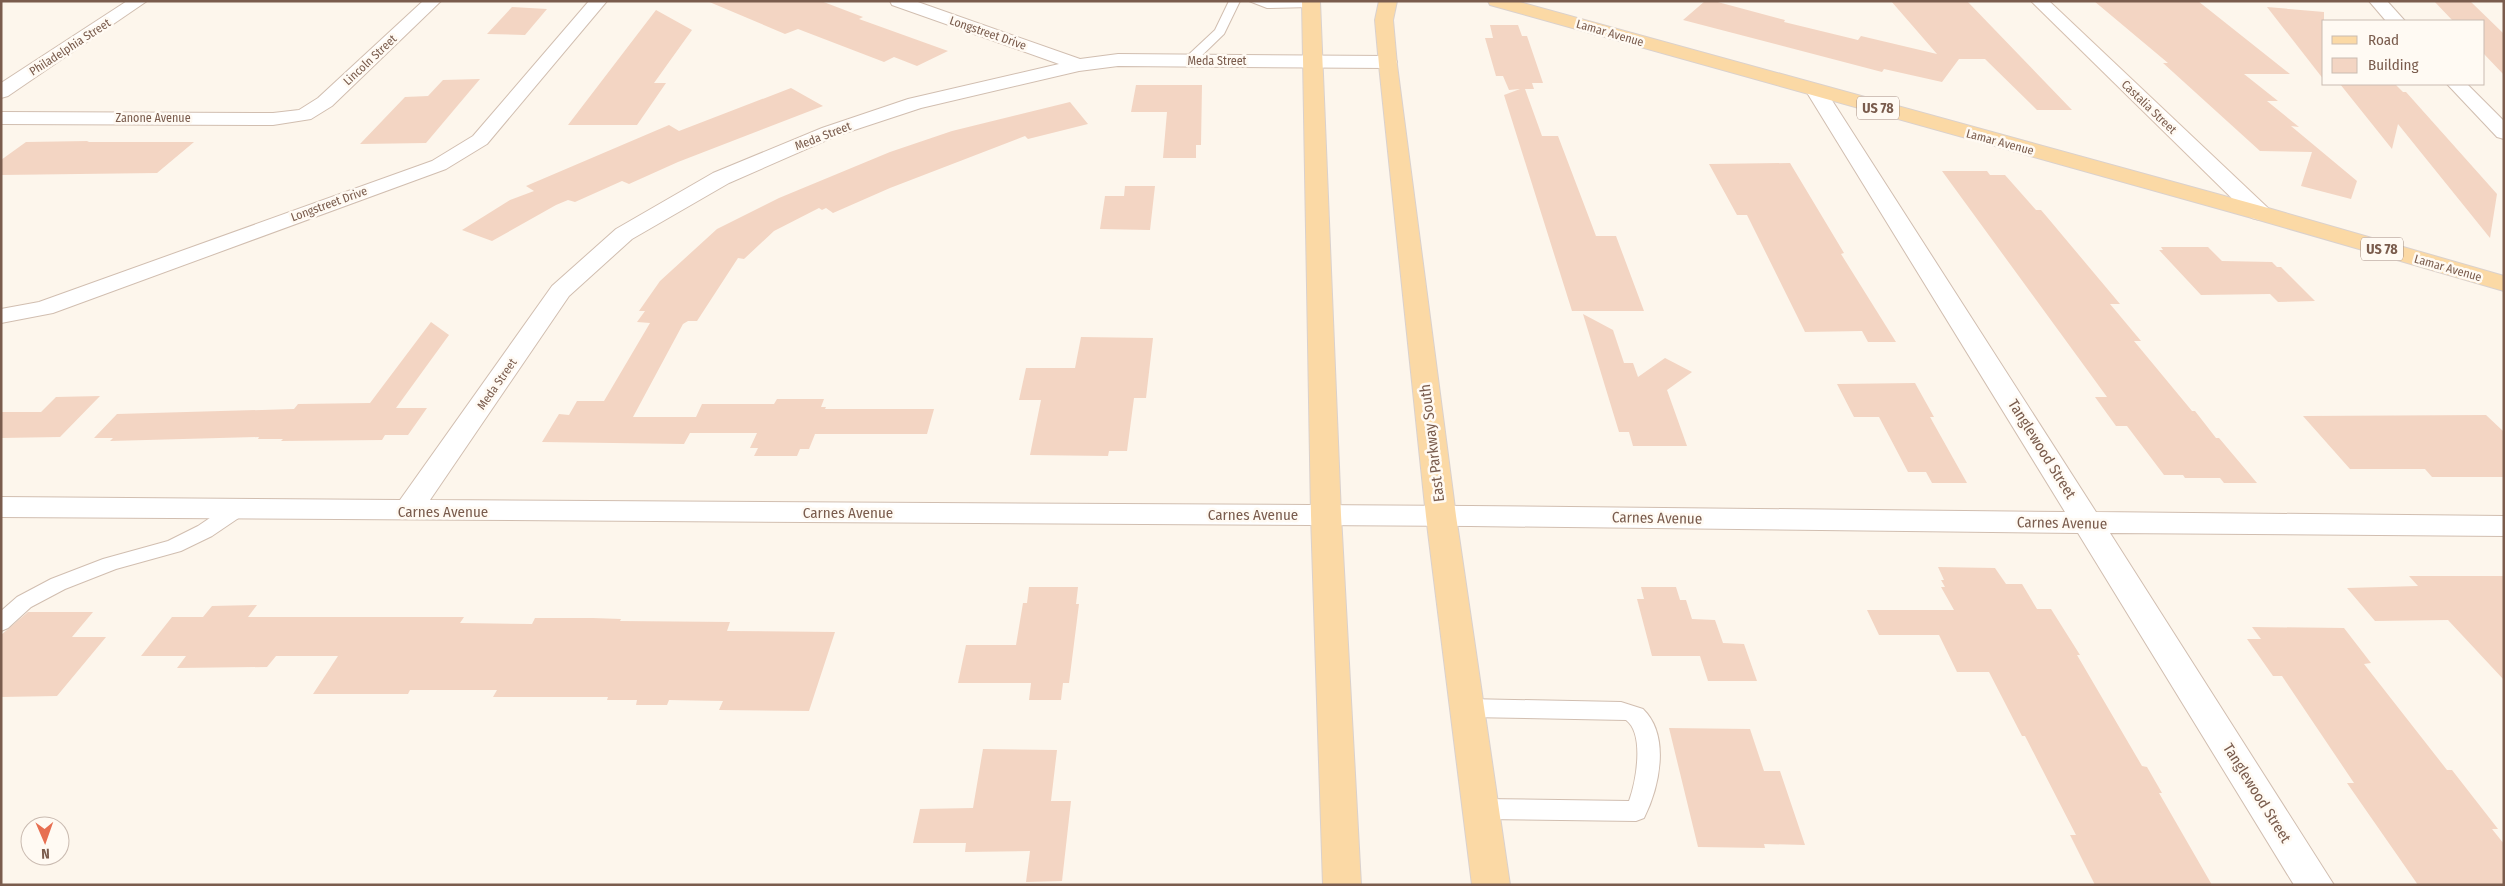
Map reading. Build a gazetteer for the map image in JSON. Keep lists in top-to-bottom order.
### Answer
{
  "streets": {
    "main road": ["Lamar Avenue", "US 78", "East Parkway South"],
    "street": [
      "Longstreet Drive",
      "Philadelphia Street",
      "Lincoln Street",
      "Meda Street",
      "Castalia Street",
      "Zanone Avenue",
      "Tanglewood Street",
      "Carnes Avenue"
    ]
  },
  "crossings": [
    ["Longstreet Drive", "Meda Street"],
    ["Lamar Avenue", "Castalia Street"],
    ["Lamar Avenue", "Tanglewood Street"],
    ["Lincoln Street", "Zanone Avenue"],
    ["Meda Street", "East Parkway South"],
    ["Meda Street", "Carnes Avenue"],
    ["East Parkway South", "Carnes Avenue"],
    ["Tanglewood Street", "Carnes Avenue"]
  ],
  "legend": ["Road", "Building"],
  "north": "bottom"
}
